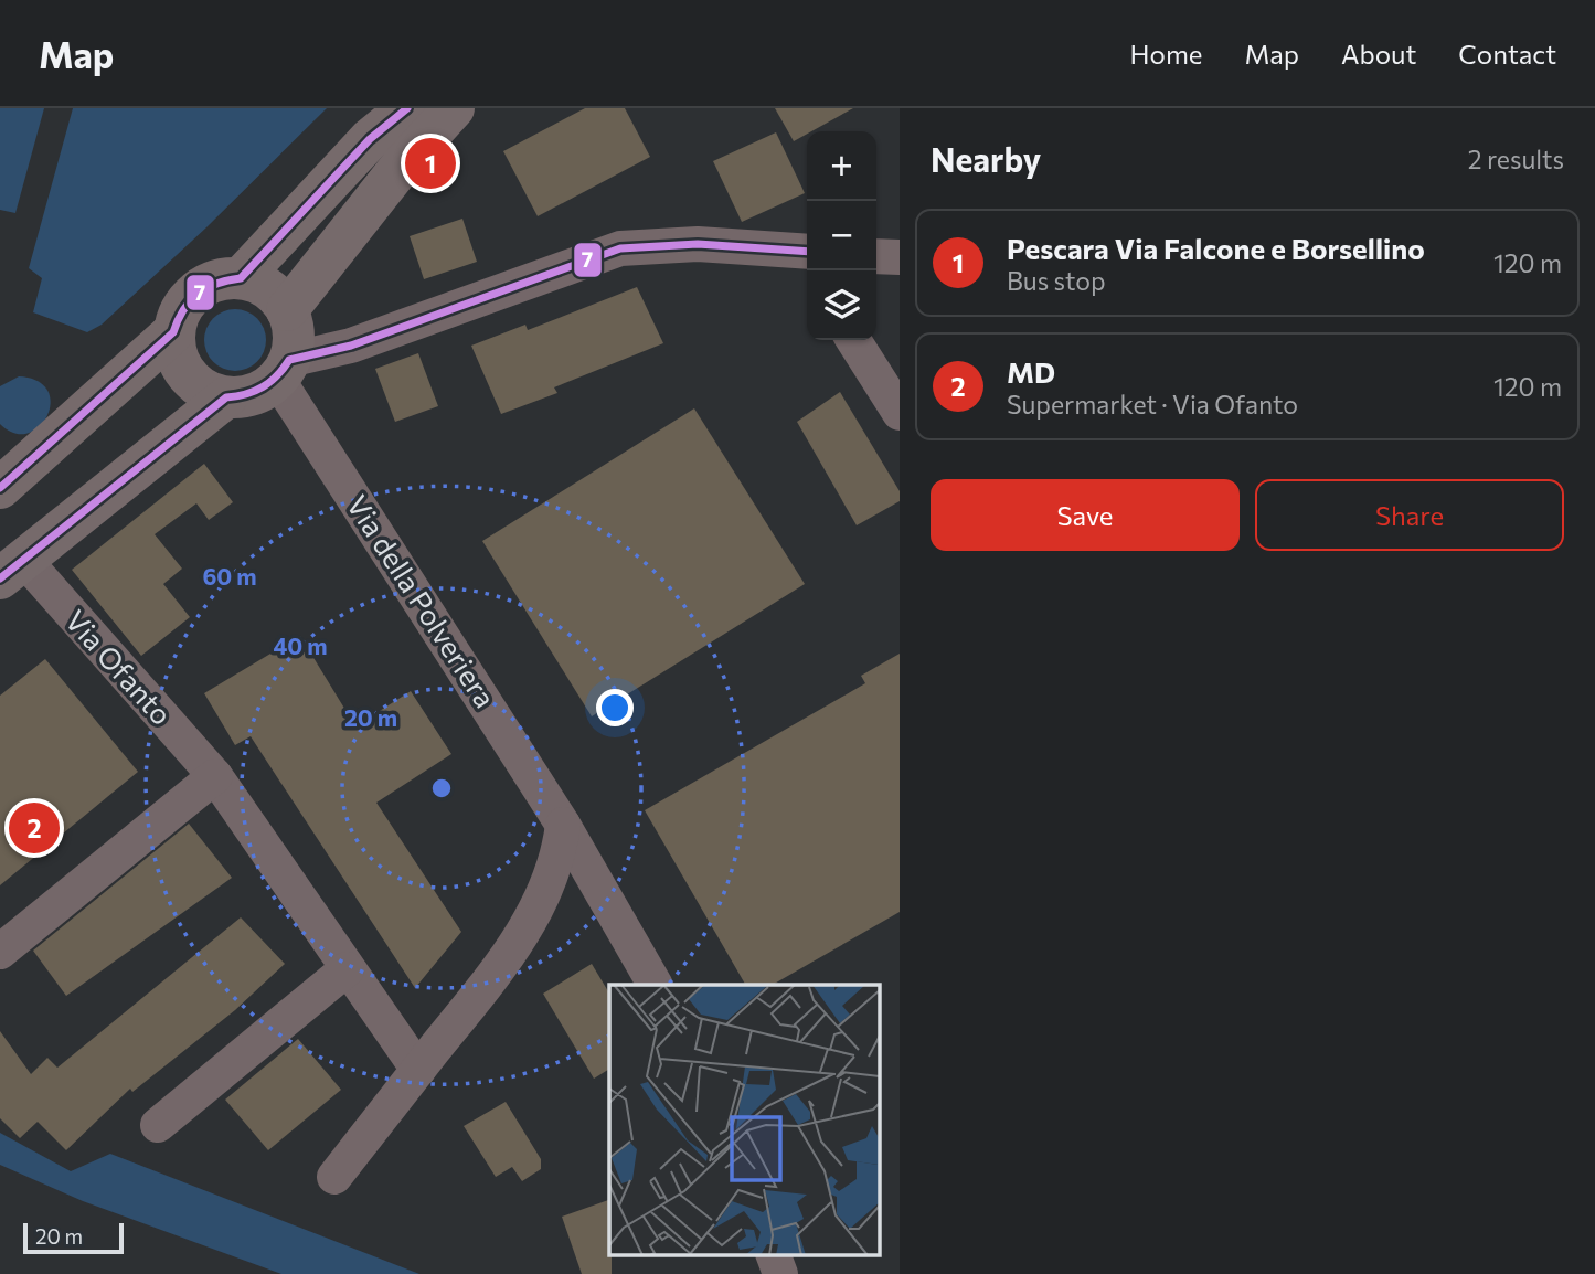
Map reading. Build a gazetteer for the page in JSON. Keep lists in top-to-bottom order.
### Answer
{
  "streets": {
    "street": ["Via della Polveriera", "Via Ofanto"]
  },
  "lines": ["transit line 7"],
  "scale_bar": "20 m",
  "page": {
    "header": "Map",
    "nav": [
      "Home",
      "Map",
      "About",
      "Contact"
    ],
    "heading": ["Nearby", "2 results"],
    "map_buttons": ["+", "−"],
    "pins": ["1", "2"],
    "list": [
      {
        "mark": "1",
        "name": "Pescara Via Falcone e Borsellino",
        "note": "Bus stop",
        "value": "120 m"
      },
      {
        "mark": "2",
        "name": "MD",
        "note": "Supermarket · Via Ofanto",
        "value": "120 m"
      }
    ],
    "buttons": ["Save", "Share"],
    "scale": "20 m"
  },
  "rings": ["60 m", "40 m", "20 m"]
}
